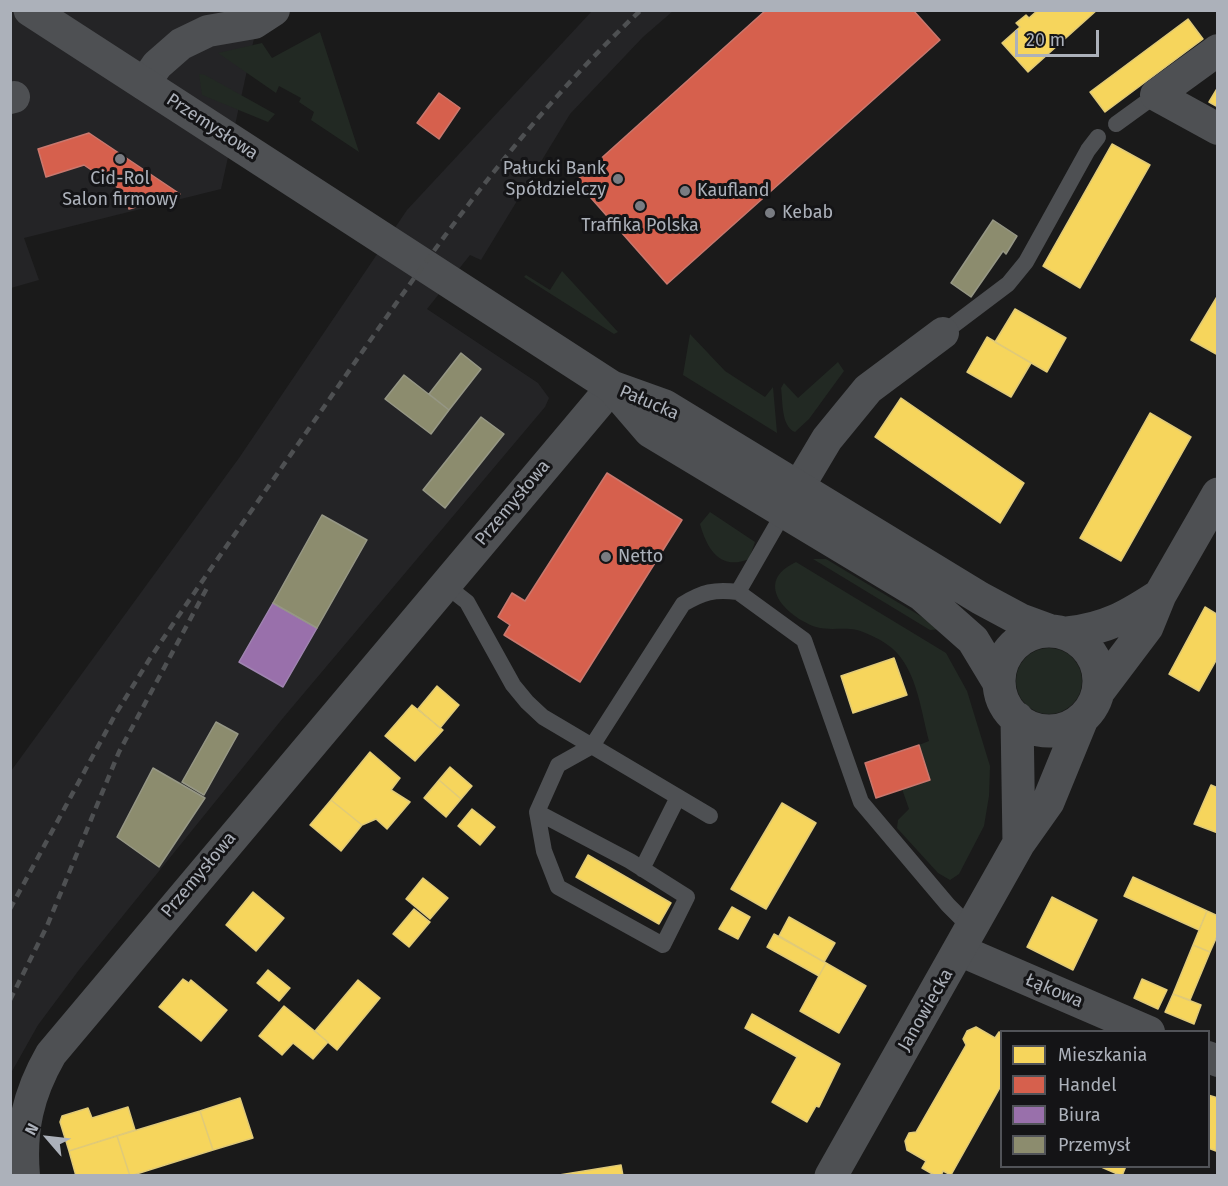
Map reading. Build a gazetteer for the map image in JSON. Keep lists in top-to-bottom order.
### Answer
{
  "streets": {
    "street": [
      "Przemysłowa",
      "Pałucka",
      "Łąkowa",
      "Janowiecka"
    ]
  },
  "crossings": [
    ["Przemysłowa", "Pałucka"],
    ["Pałucka", "Janowiecka"],
    ["Łąkowa", "Janowiecka"]
  ],
  "places": [
    "Cid-Rol Salon firmowy",
    "Pałucki Bank Spółdzielczy",
    "Kaufland",
    "Traffika Polska",
    "Kebab",
    "Netto"
  ],
  "legend": [
    "Mieszkania",
    "Handel",
    "Biura",
    "Przemysł"
  ],
  "scale_bar": "20 m",
  "north": "top left"
}
